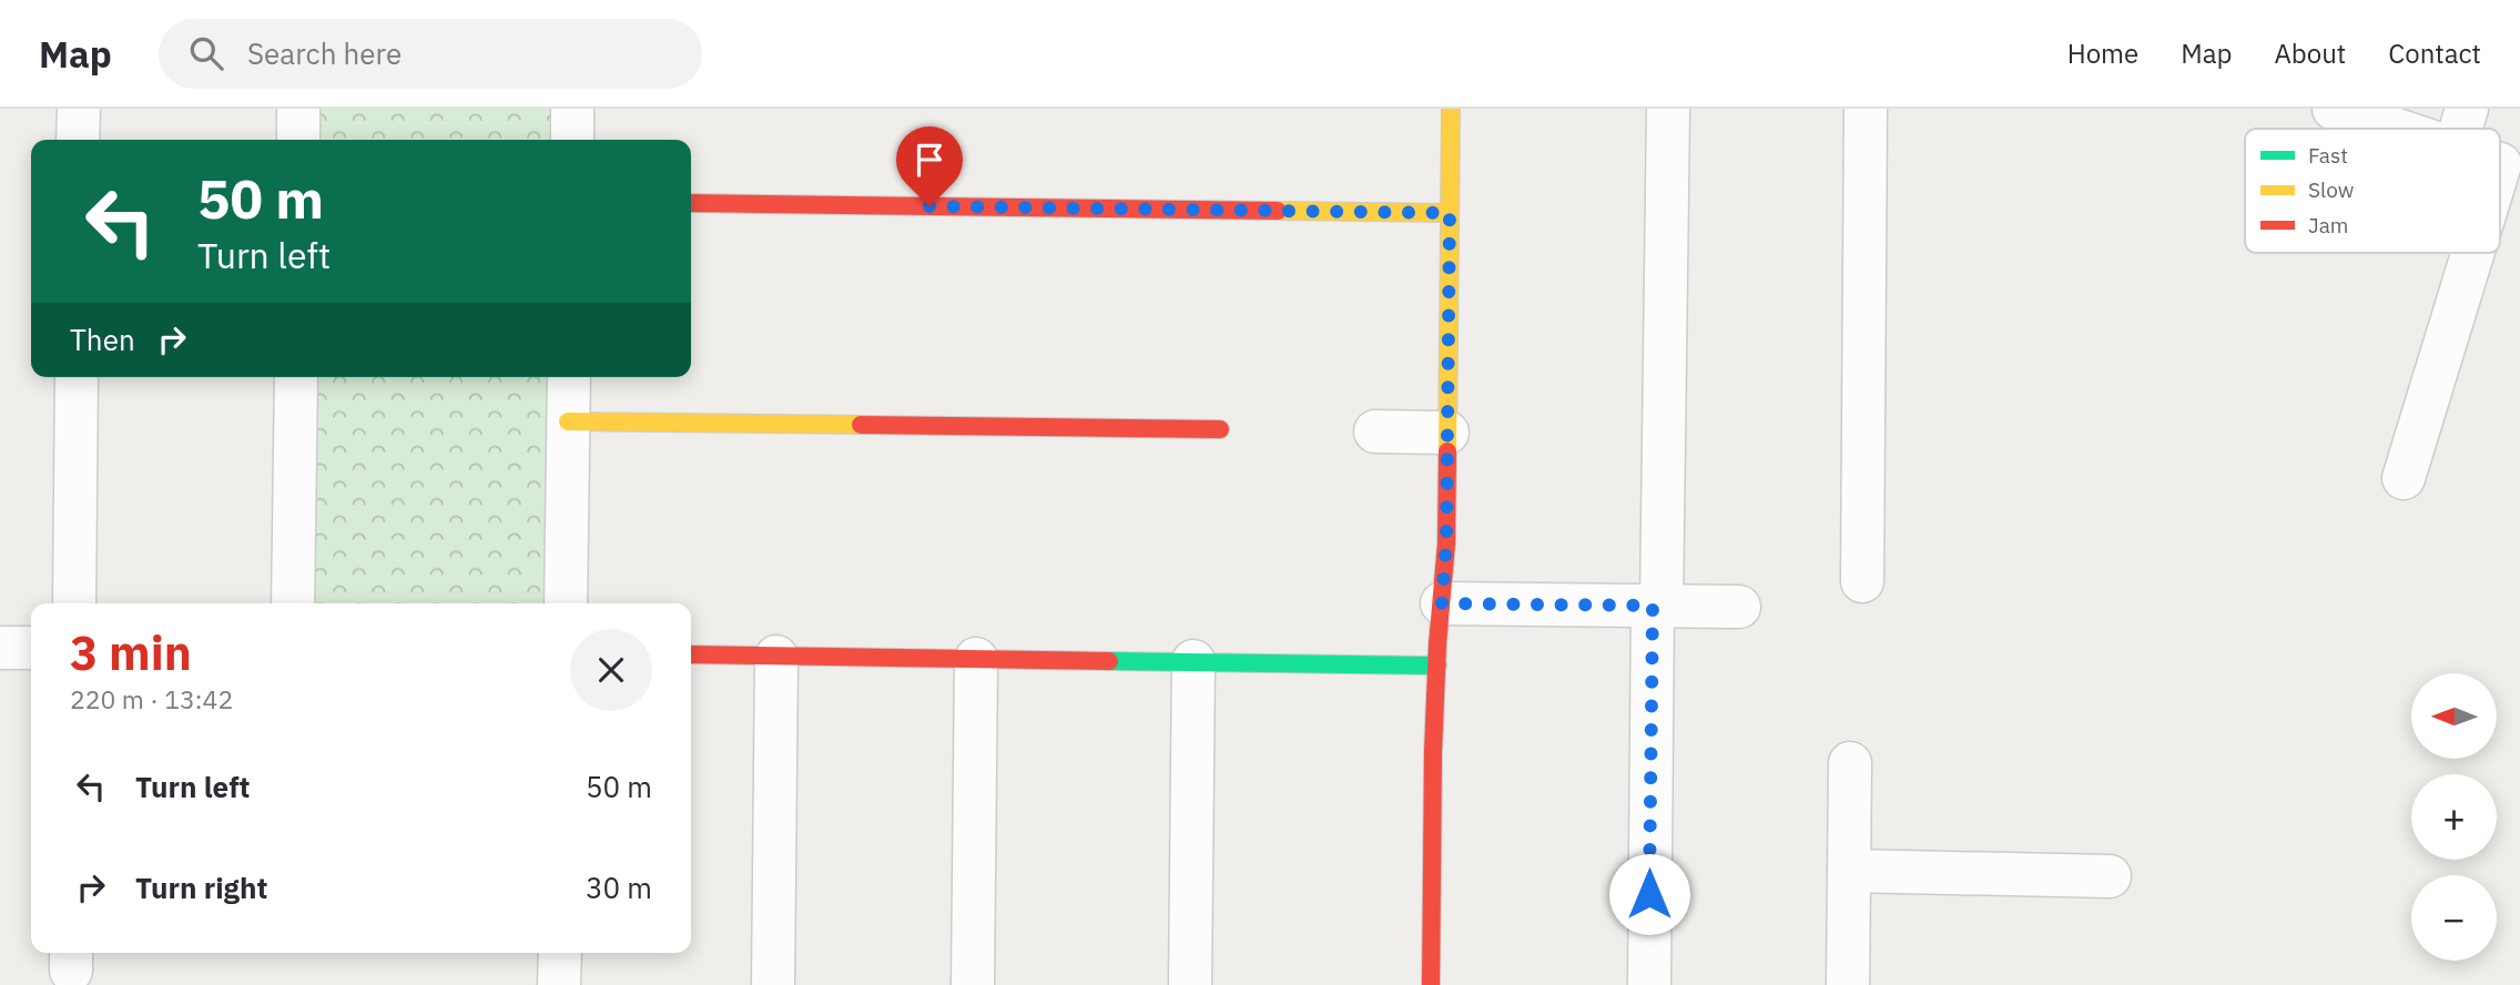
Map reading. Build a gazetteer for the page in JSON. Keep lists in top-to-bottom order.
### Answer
{
  "legend": ["Fast", "Slow", "Jam"],
  "north": "left",
  "page": {
    "header": "Map",
    "search": "Search here",
    "nav": [
      "Home",
      "Map",
      "About",
      "Contact"
    ],
    "turn": ["50 m", "Turn left"],
    "then": "Then",
    "heading": ["3 min", "220 m · 13:42"],
    "map_buttons": ["+", "−"],
    "list": [
      {
        "name": "Turn left",
        "value": "50 m"
      },
      {
        "name": "Turn right",
        "value": "30 m"
      }
    ]
  }
}
